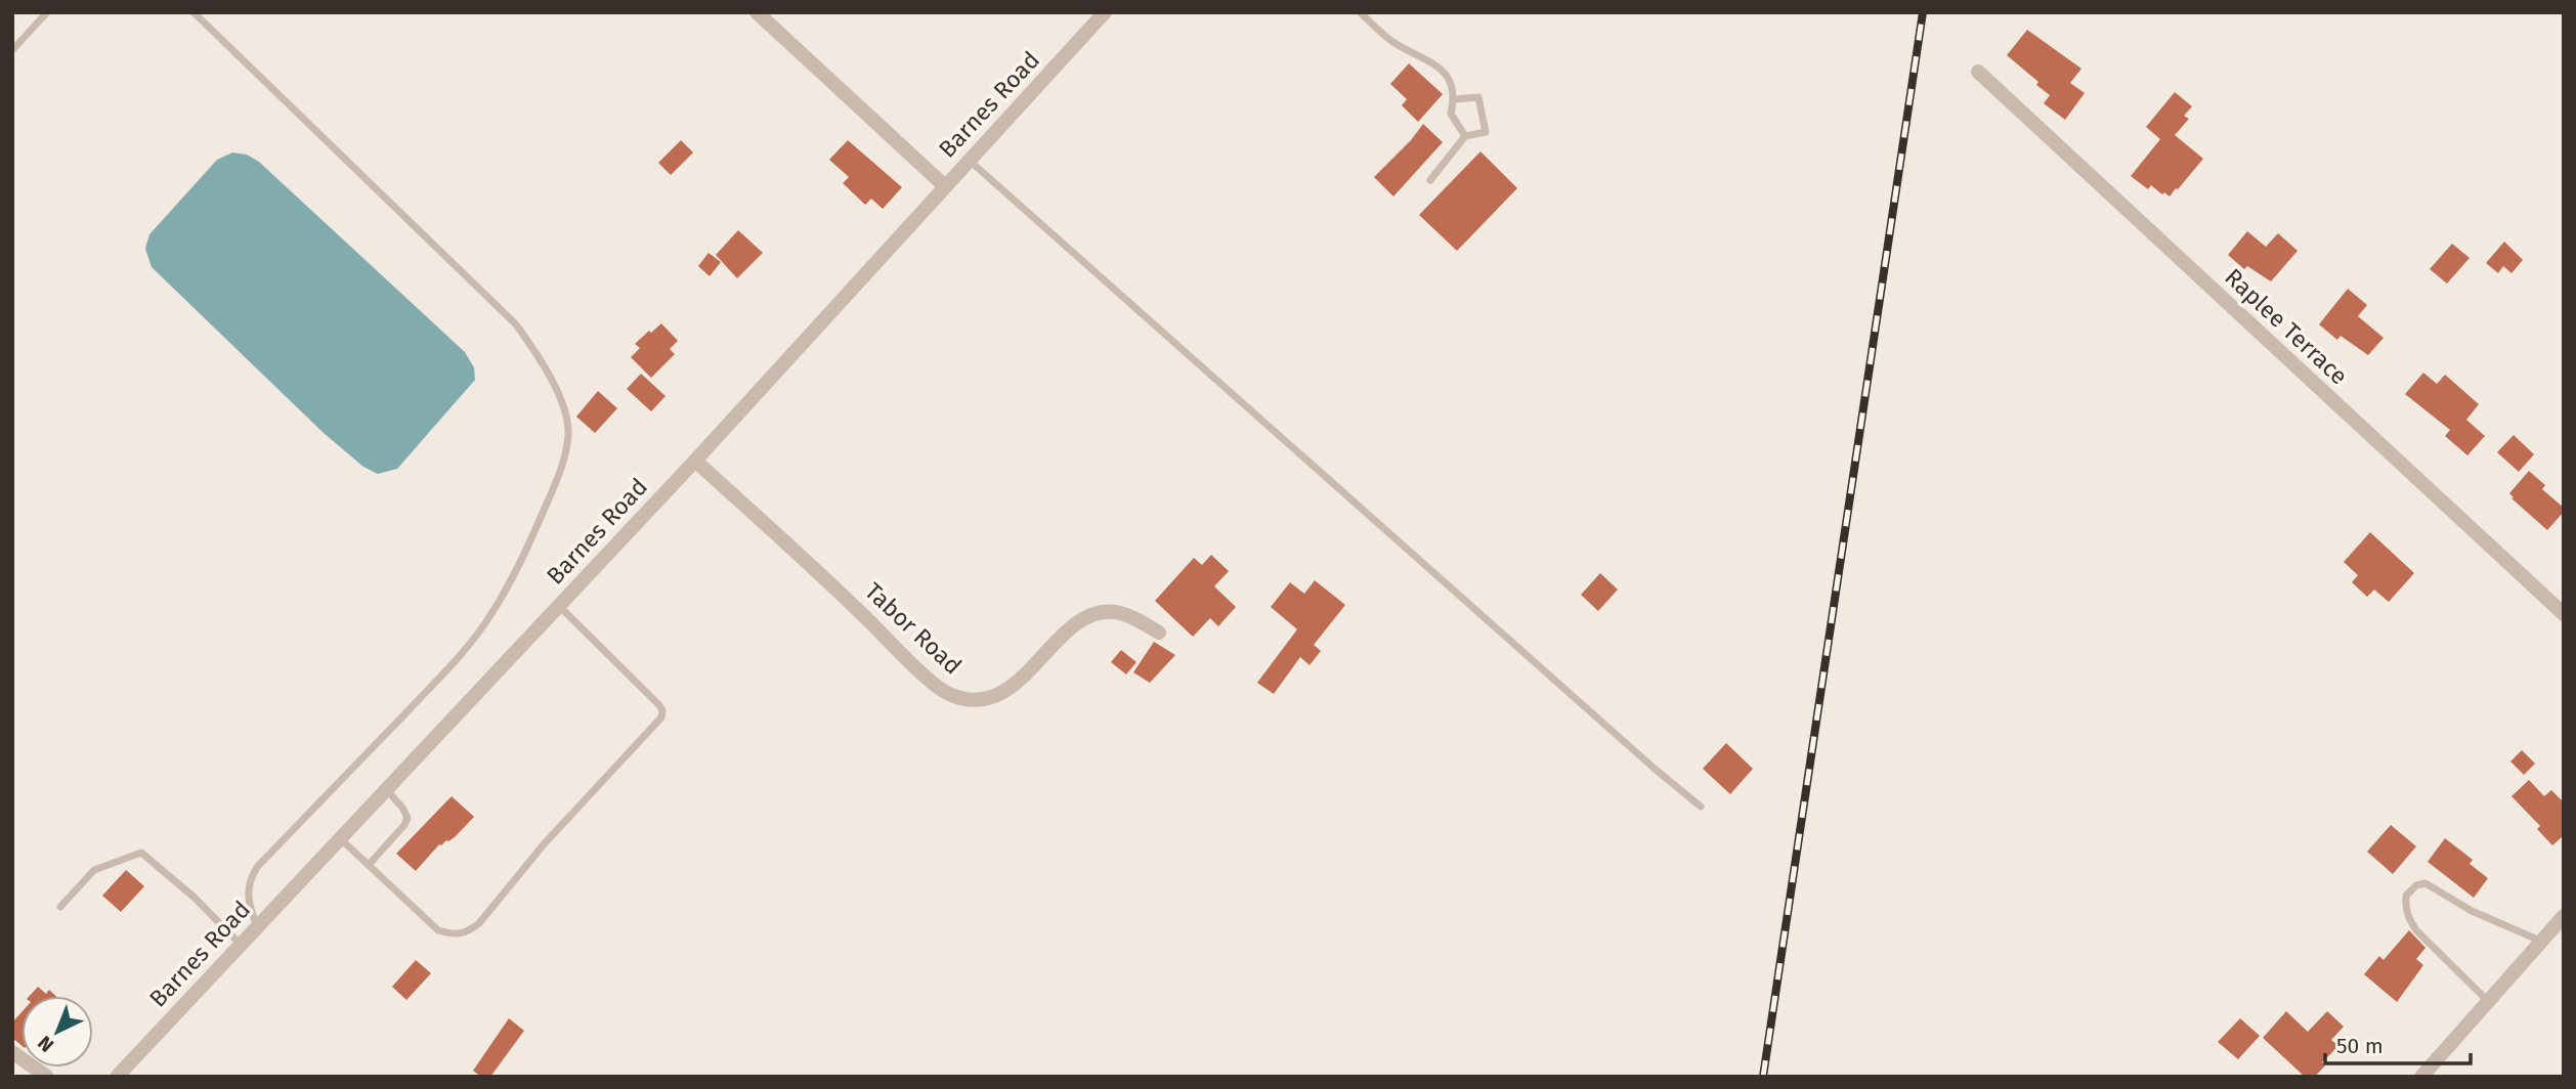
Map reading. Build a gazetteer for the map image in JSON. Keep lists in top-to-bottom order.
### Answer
{
  "streets": {
    "street": ["Barnes Road", "Raplee Terrace", "Tabor Road"]
  },
  "crossings": [
    ["Barnes Road", "Tabor Road"]
  ],
  "scale_bar": "50 m",
  "north": "bottom left"
}
